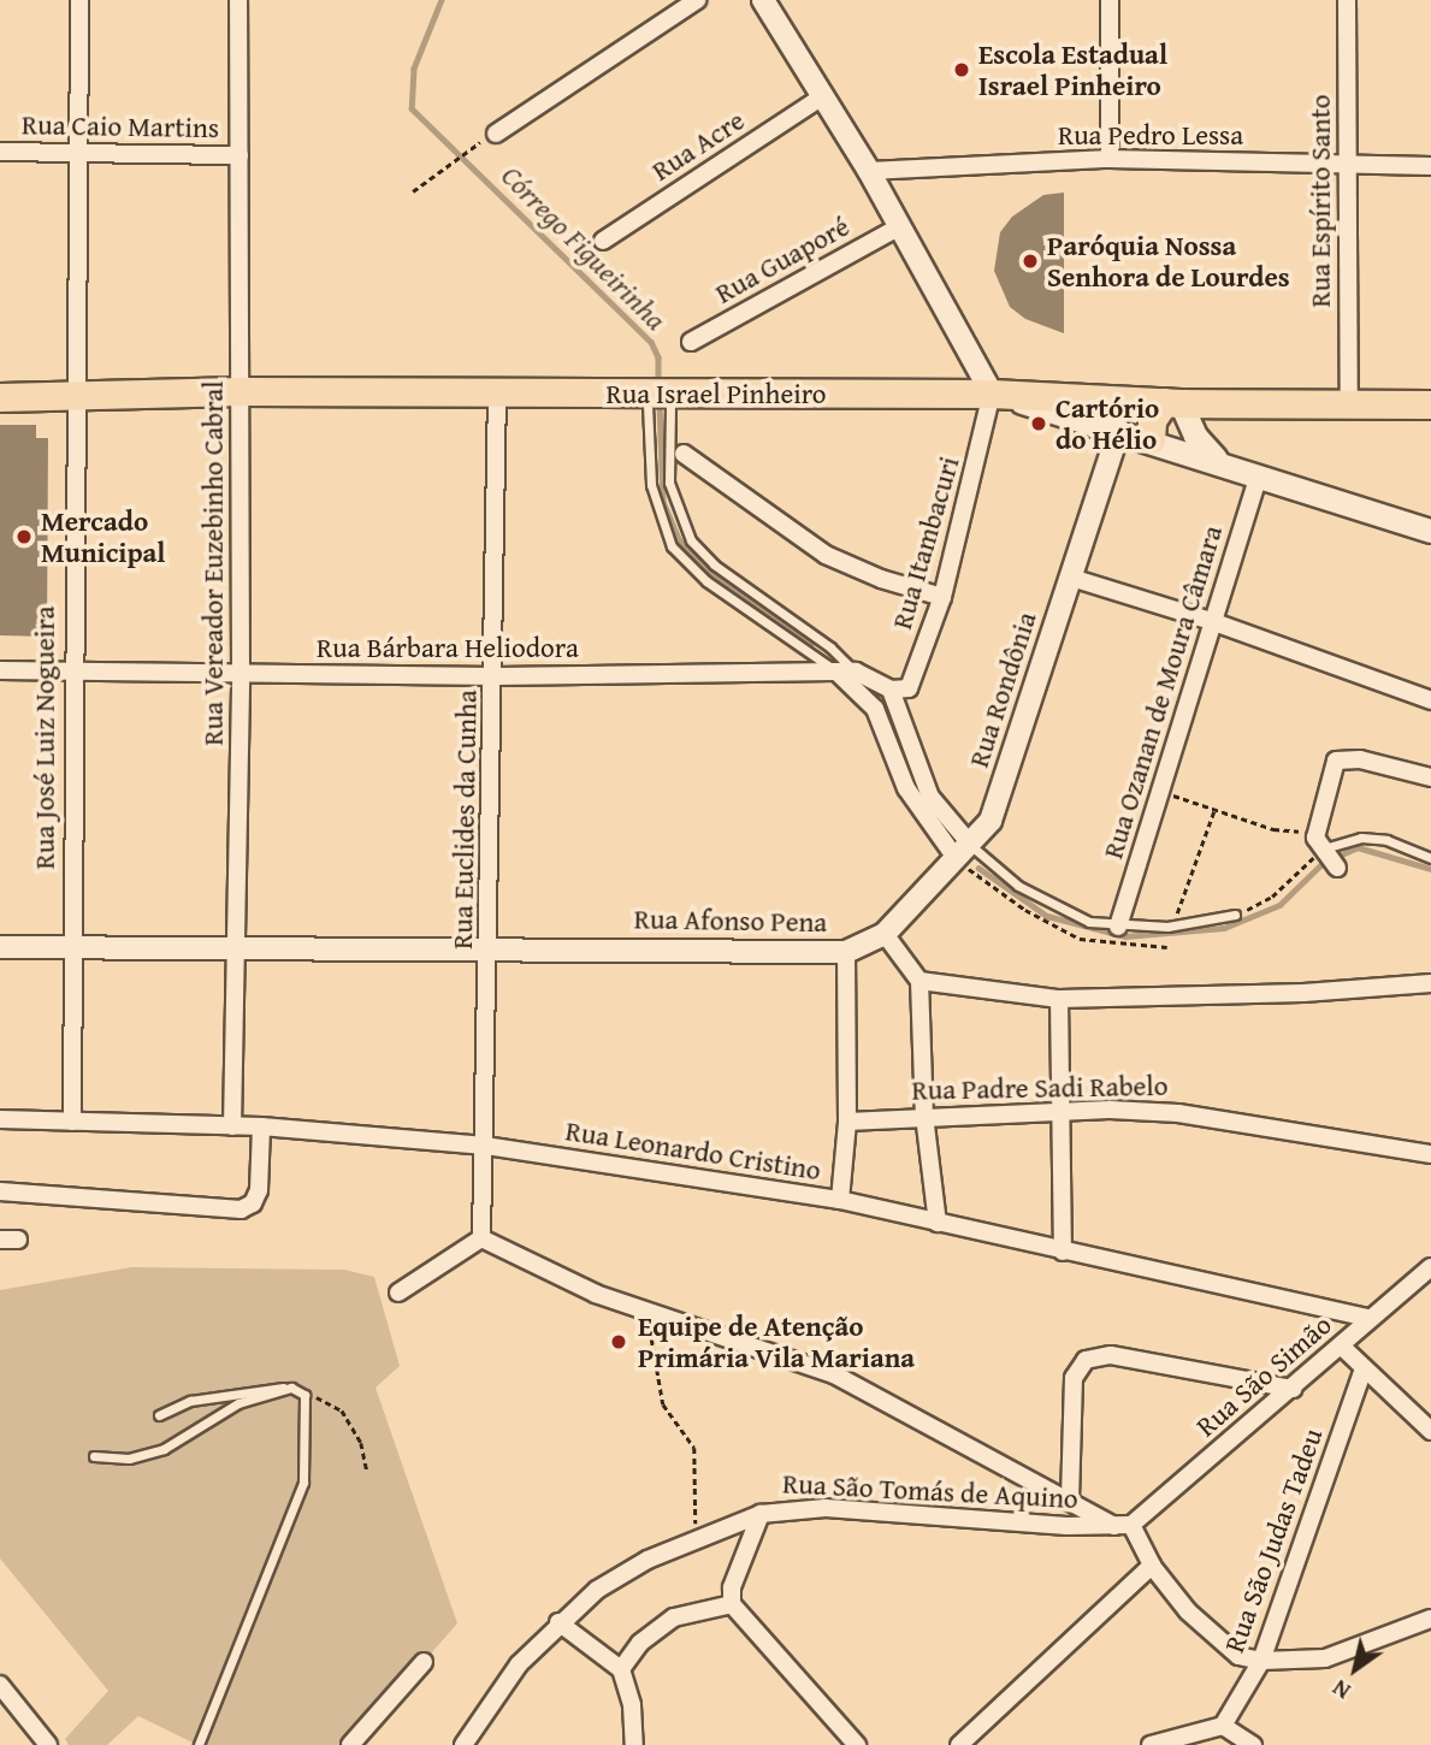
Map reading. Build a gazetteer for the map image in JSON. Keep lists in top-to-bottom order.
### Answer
{
  "streets": {
    "main road": ["Rua Israel Pinheiro"],
    "street": [
      "Rua Caio Martins",
      "Rua Pedro Lessa",
      "Rua Acre",
      "Rua Espírito Santo",
      "Rua Guaporé",
      "Rua Itambacuri",
      "Rua Vereador Euzebinho Cabral",
      "Rua Bárbara Heliodora",
      "Rua Rondônia",
      "Rua Ozanan de Moura Câmara",
      "Rua José Luiz Nogueira",
      "Rua Euclides da Cunha",
      "Rua Afonso Pena",
      "Rua Padre Sadi Rabelo",
      "Rua Leonardo Cristino",
      "Rua São Simão",
      "Rua São Tomás de Aquino",
      "Rua São Judas Tadeu"
    ]
  },
  "crossings": [
    ["Rua Caio Martins", "Rua Vereador Euzebinho Cabral"],
    ["Rua Caio Martins", "Rua José Luiz Nogueira"],
    ["Rua Pedro Lessa", "Rua Espírito Santo"],
    ["Rua Espírito Santo", "Rua Israel Pinheiro"],
    ["Rua Israel Pinheiro", "Rua Itambacuri"],
    ["Rua Israel Pinheiro", "Rua Vereador Euzebinho Cabral"],
    ["Rua Israel Pinheiro", "Rua José Luiz Nogueira"],
    ["Rua Israel Pinheiro", "Rua Euclides da Cunha"],
    ["Rua Itambacuri", "Rua Bárbara Heliodora"],
    ["Rua Vereador Euzebinho Cabral", "Rua Bárbara Heliodora"],
    ["Rua Vereador Euzebinho Cabral", "Rua Afonso Pena"],
    ["Rua Vereador Euzebinho Cabral", "Rua Leonardo Cristino"],
    ["Rua Bárbara Heliodora", "Rua José Luiz Nogueira"],
    ["Rua Bárbara Heliodora", "Rua Euclides da Cunha"],
    ["Rua Rondônia", "Rua Afonso Pena"],
    ["Rua José Luiz Nogueira", "Rua Afonso Pena"],
    ["Rua José Luiz Nogueira", "Rua Leonardo Cristino"],
    ["Rua Euclides da Cunha", "Rua Afonso Pena"],
    ["Rua Euclides da Cunha", "Rua Leonardo Cristino"],
    ["Rua Leonardo Cristino", "Rua São Simão"],
    ["Rua São Simão", "Rua São Tomás de Aquino"]
  ],
  "water": ["Córrego Figueirinha"],
  "places": [
    "Escola Estadual Israel Pinheiro",
    "Paróquia Nossa Senhora de Lourdes",
    "Cartório do Hélio",
    "Mercado Municipal",
    "Equipe de Atenção Primária Vila Mariana"
  ],
  "north": "bottom left"
}
